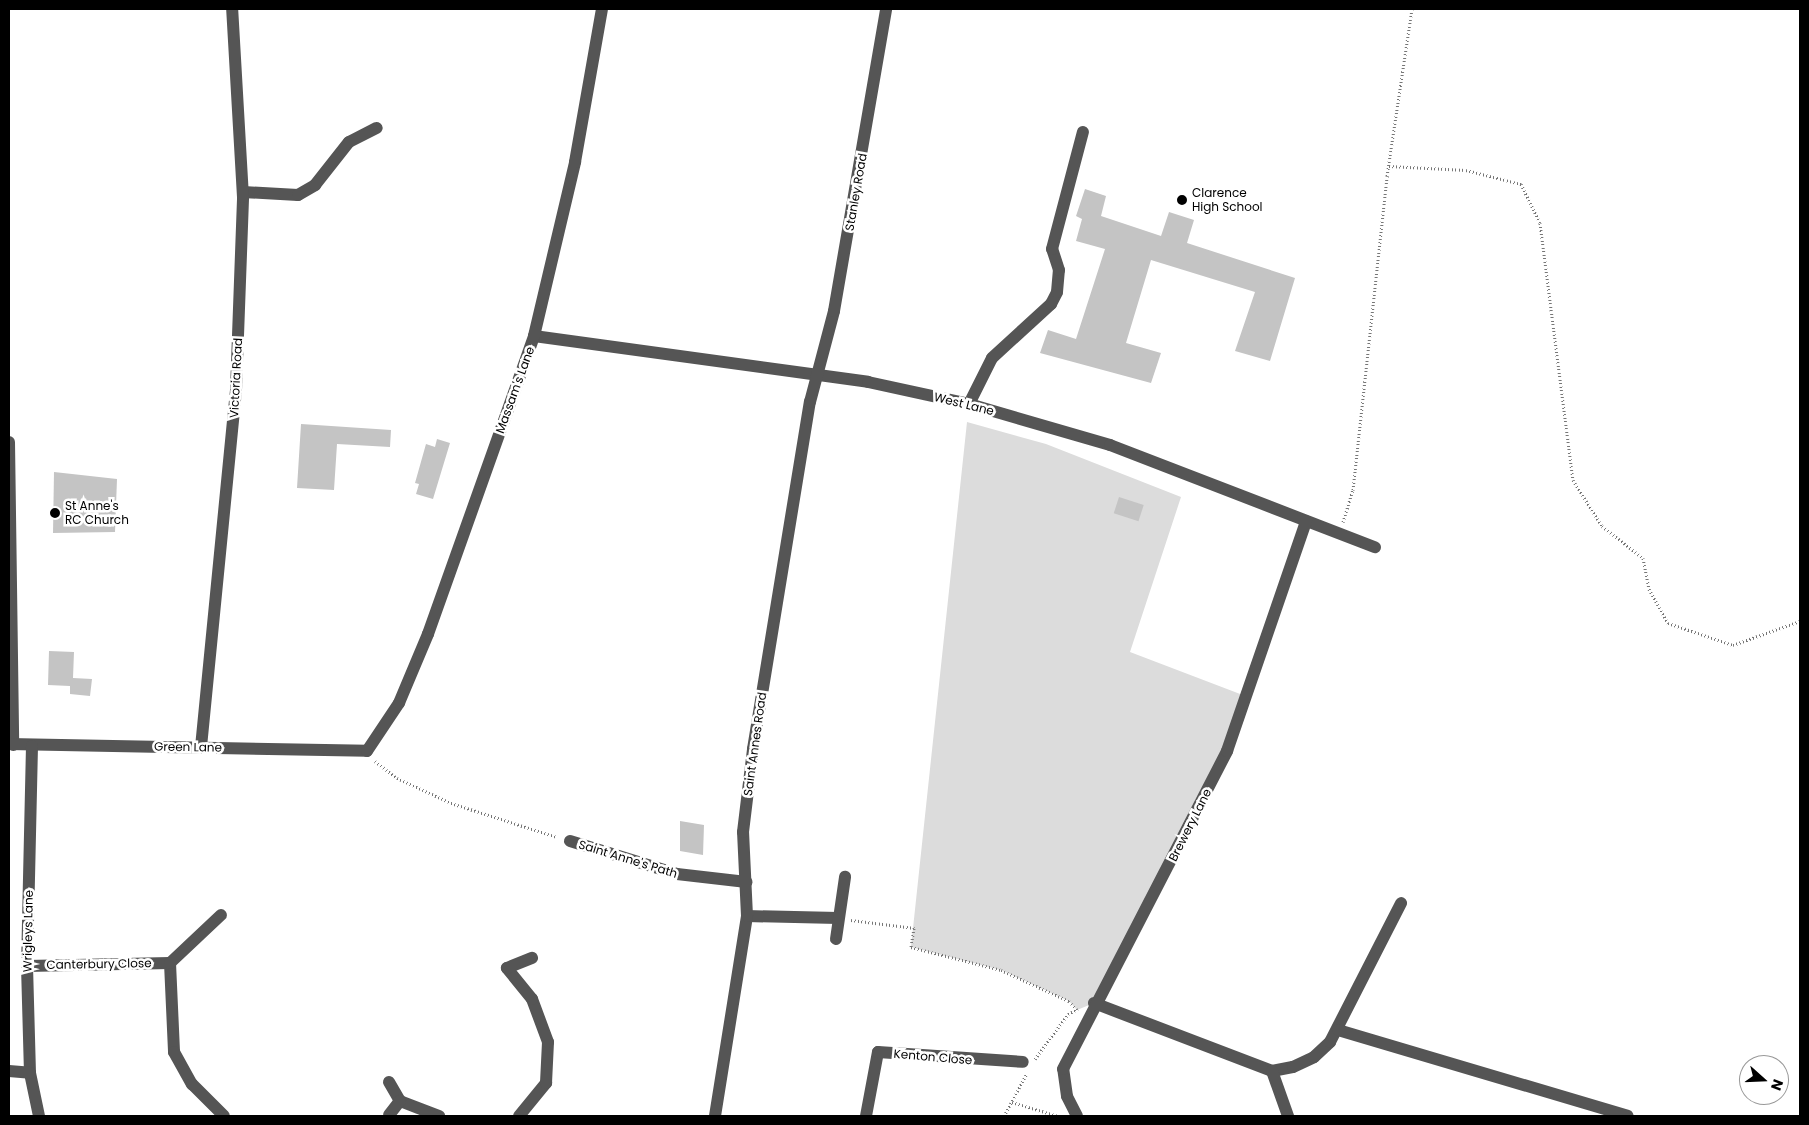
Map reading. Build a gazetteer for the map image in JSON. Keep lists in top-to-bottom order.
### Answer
{
  "streets": {
    "street": [
      "Stanley Road",
      "Victoria Road",
      "Massam's Lane",
      "West Lane",
      "Saint Annes Road",
      "Green Lane",
      "Brewery Lane",
      "Saint Anne's Path",
      "Wrigleys Lane",
      "Canterbury Close",
      "Kenton Close"
    ]
  },
  "crossings": [
    ["Stanley Road", "West Lane"],
    ["Stanley Road", "Saint Annes Road"],
    ["Victoria Road", "Green Lane"],
    ["Massam's Lane", "West Lane"],
    ["Massam's Lane", "Green Lane"],
    ["West Lane", "Saint Annes Road"],
    ["West Lane", "Brewery Lane"],
    ["Saint Annes Road", "Saint Anne's Path"],
    ["Green Lane", "Wrigleys Lane"],
    ["Wrigleys Lane", "Canterbury Close"]
  ],
  "places": ["Clarence High School", "St Anne's RC Church"],
  "north": "right"
}
